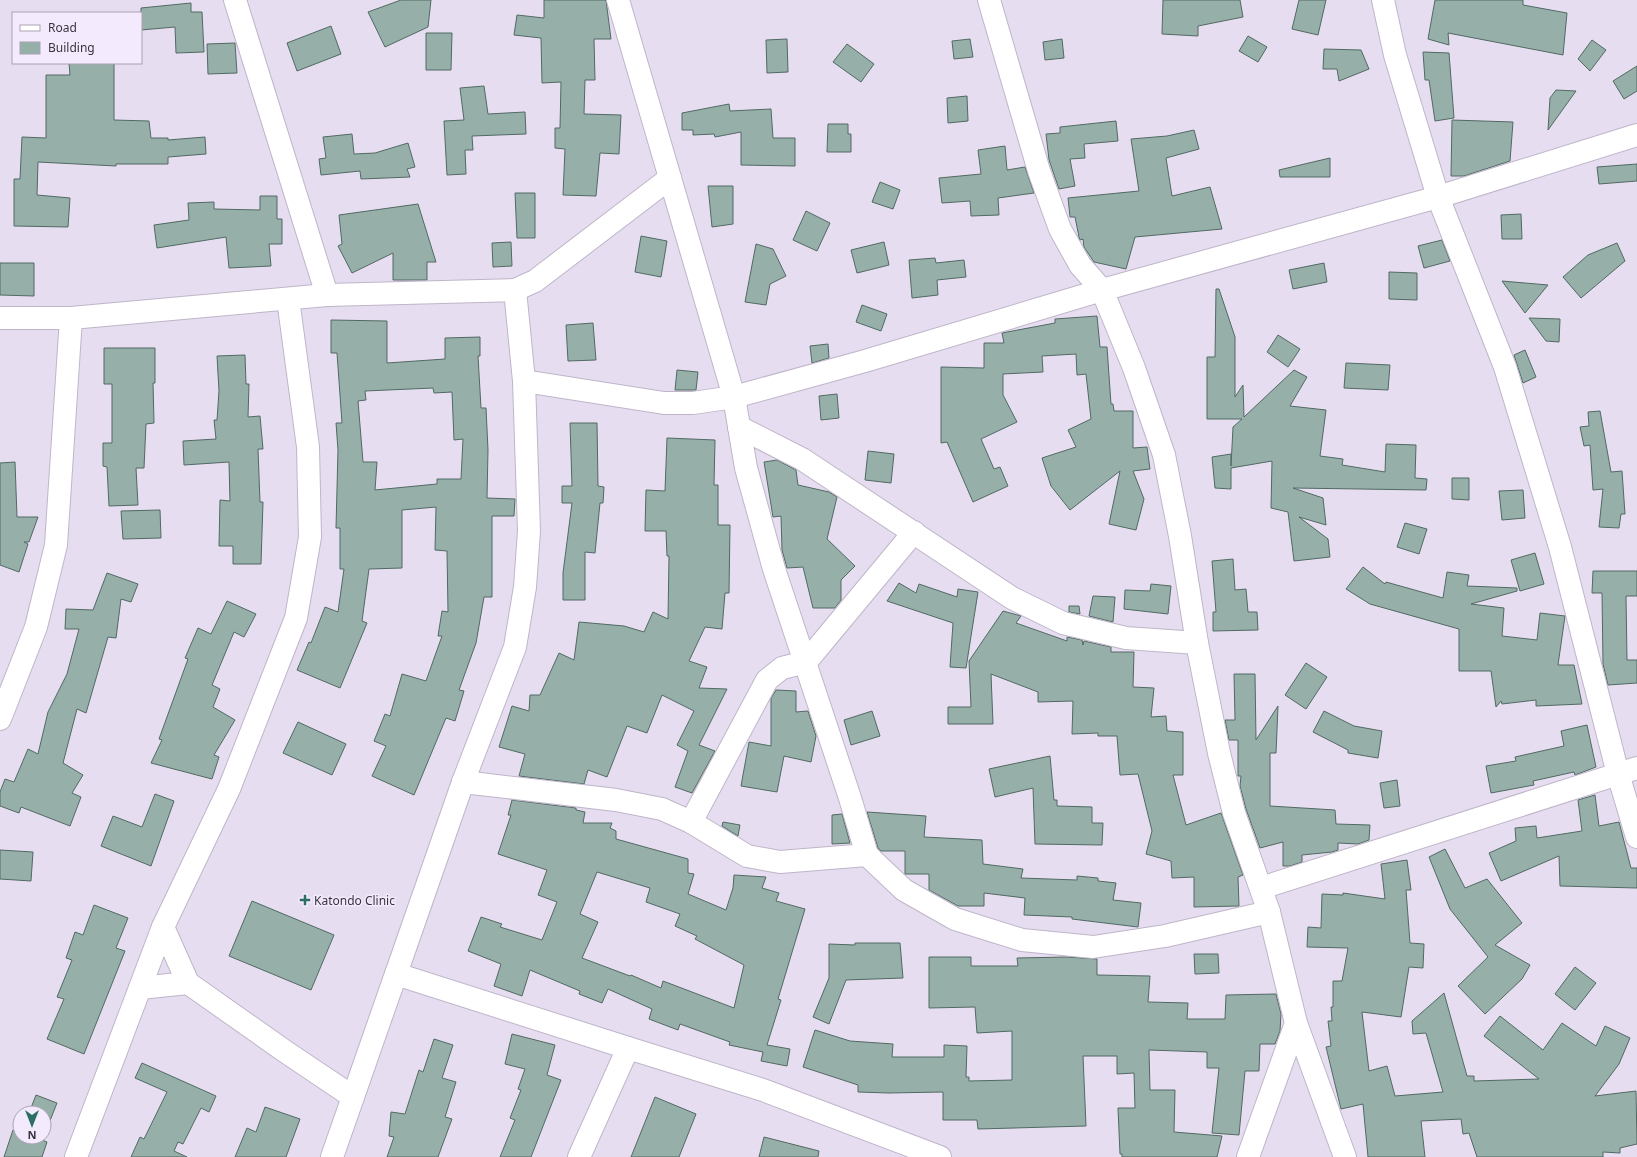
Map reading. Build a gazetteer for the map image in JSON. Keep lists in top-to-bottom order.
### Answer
{
  "places": {
    "health": ["Katondo Clinic"]
  },
  "legend": ["Road", "Building"],
  "north": "bottom"
}
